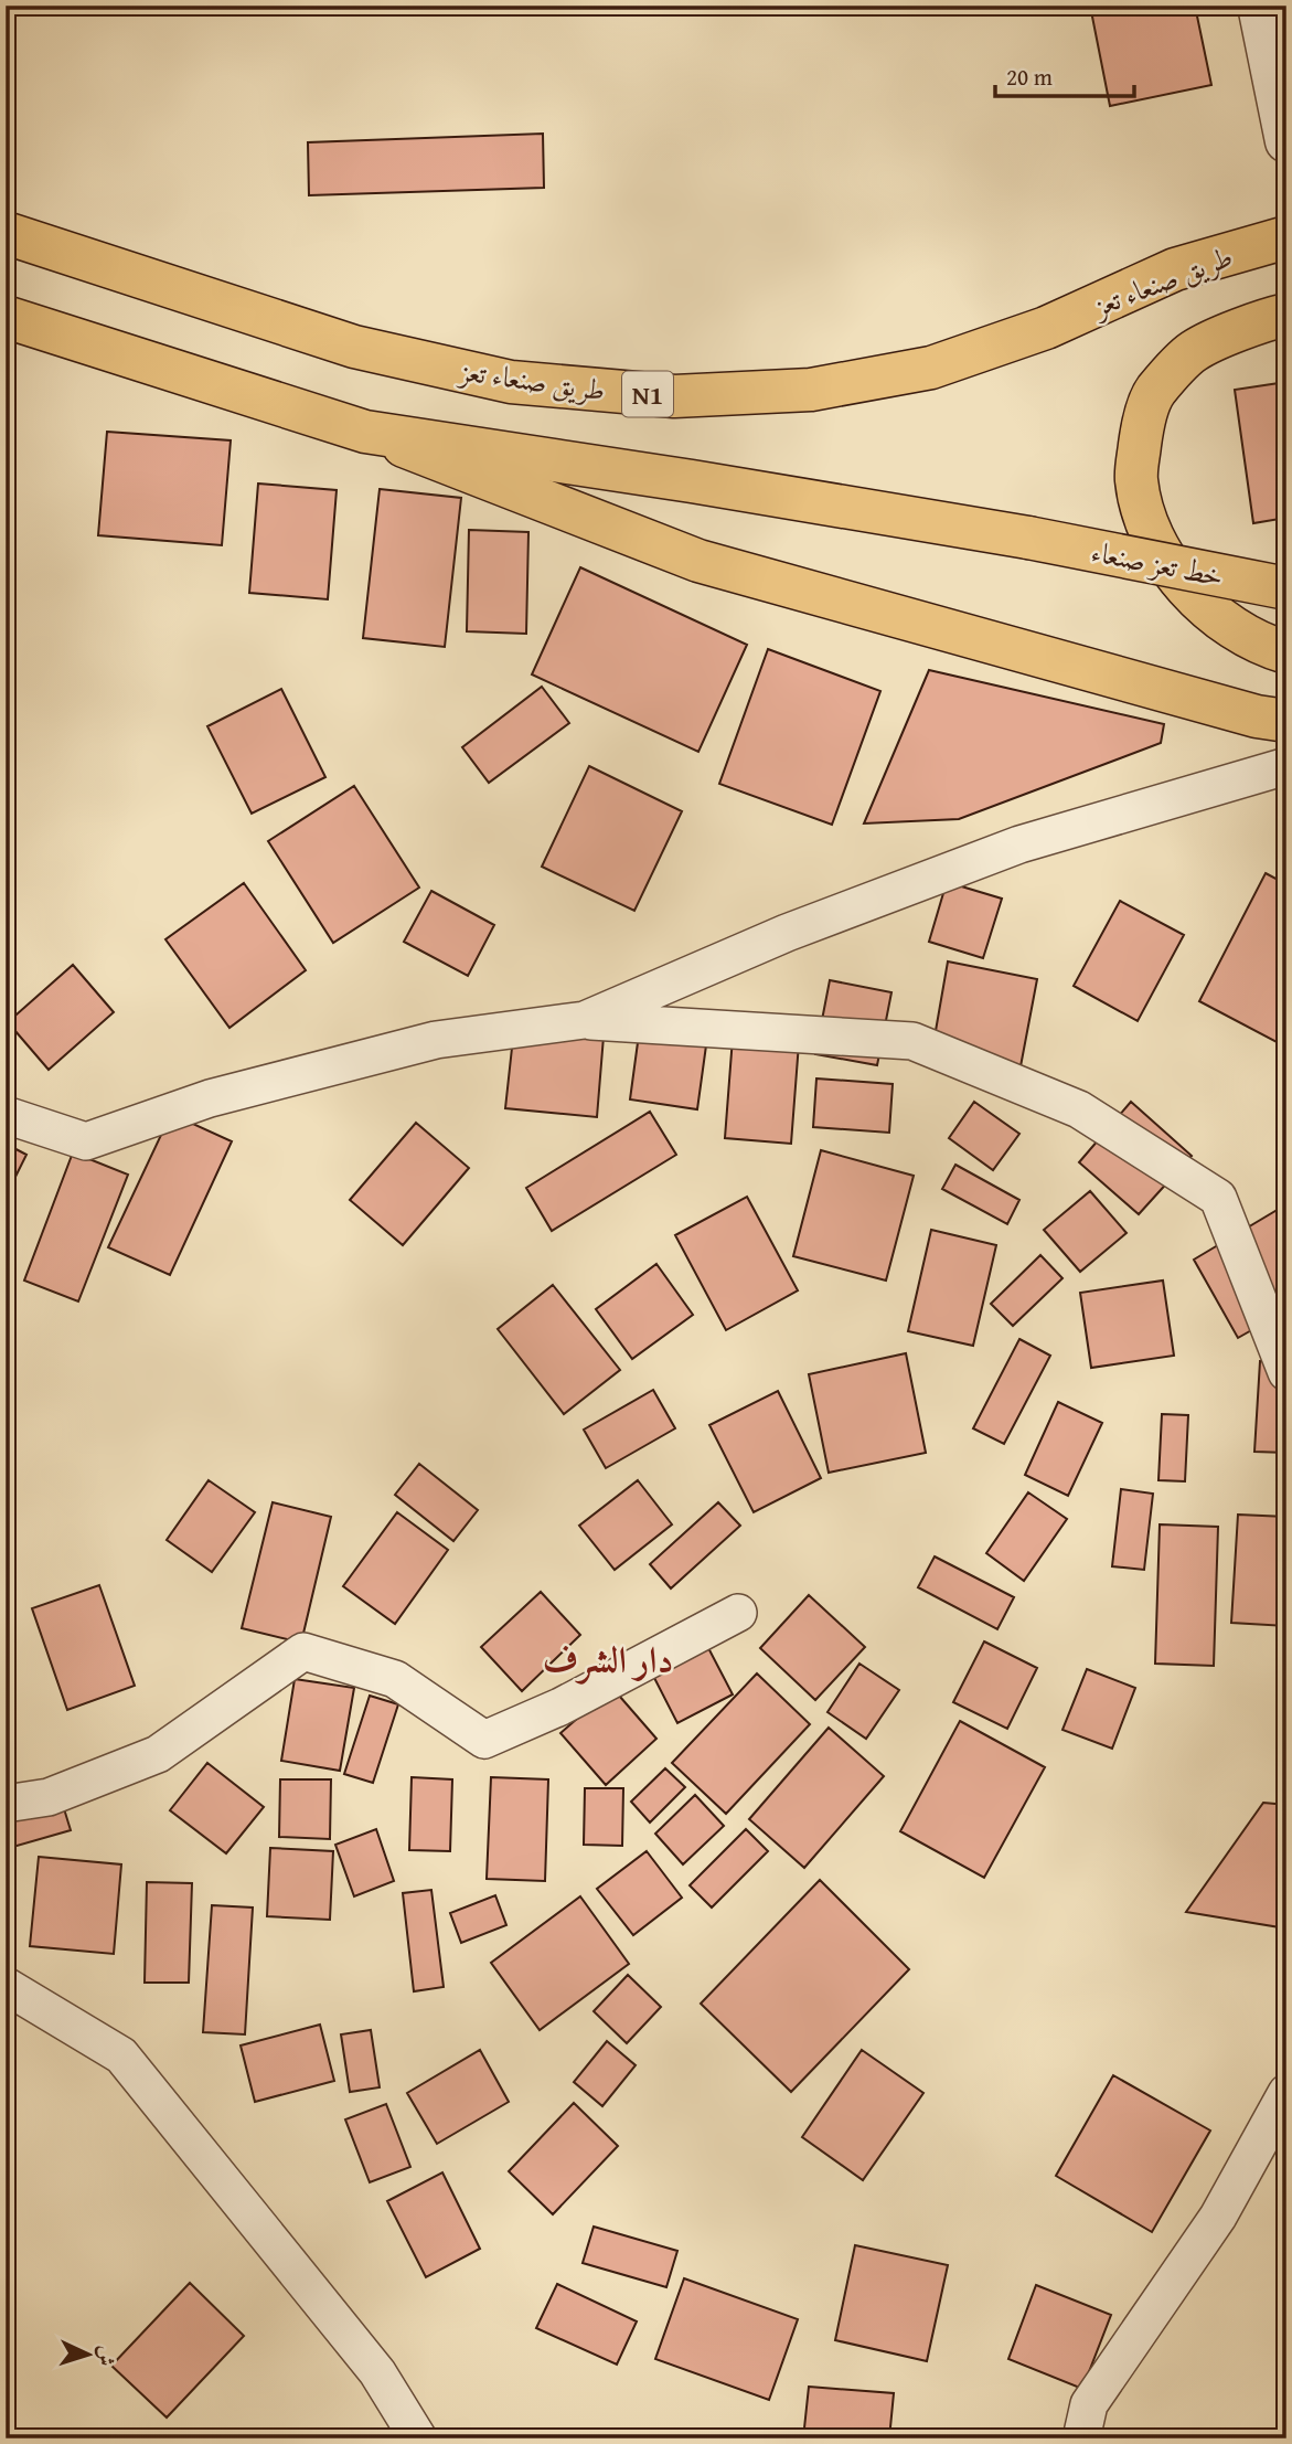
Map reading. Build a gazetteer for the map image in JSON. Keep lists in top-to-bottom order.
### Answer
{
  "streets": {
    "main road": ["طريق صنعاء تعز", "N1", "خط تعز صنعاء"]
  },
  "districts": ["دار الشرف"],
  "scale_bar": "20 m",
  "north": "right"
}
